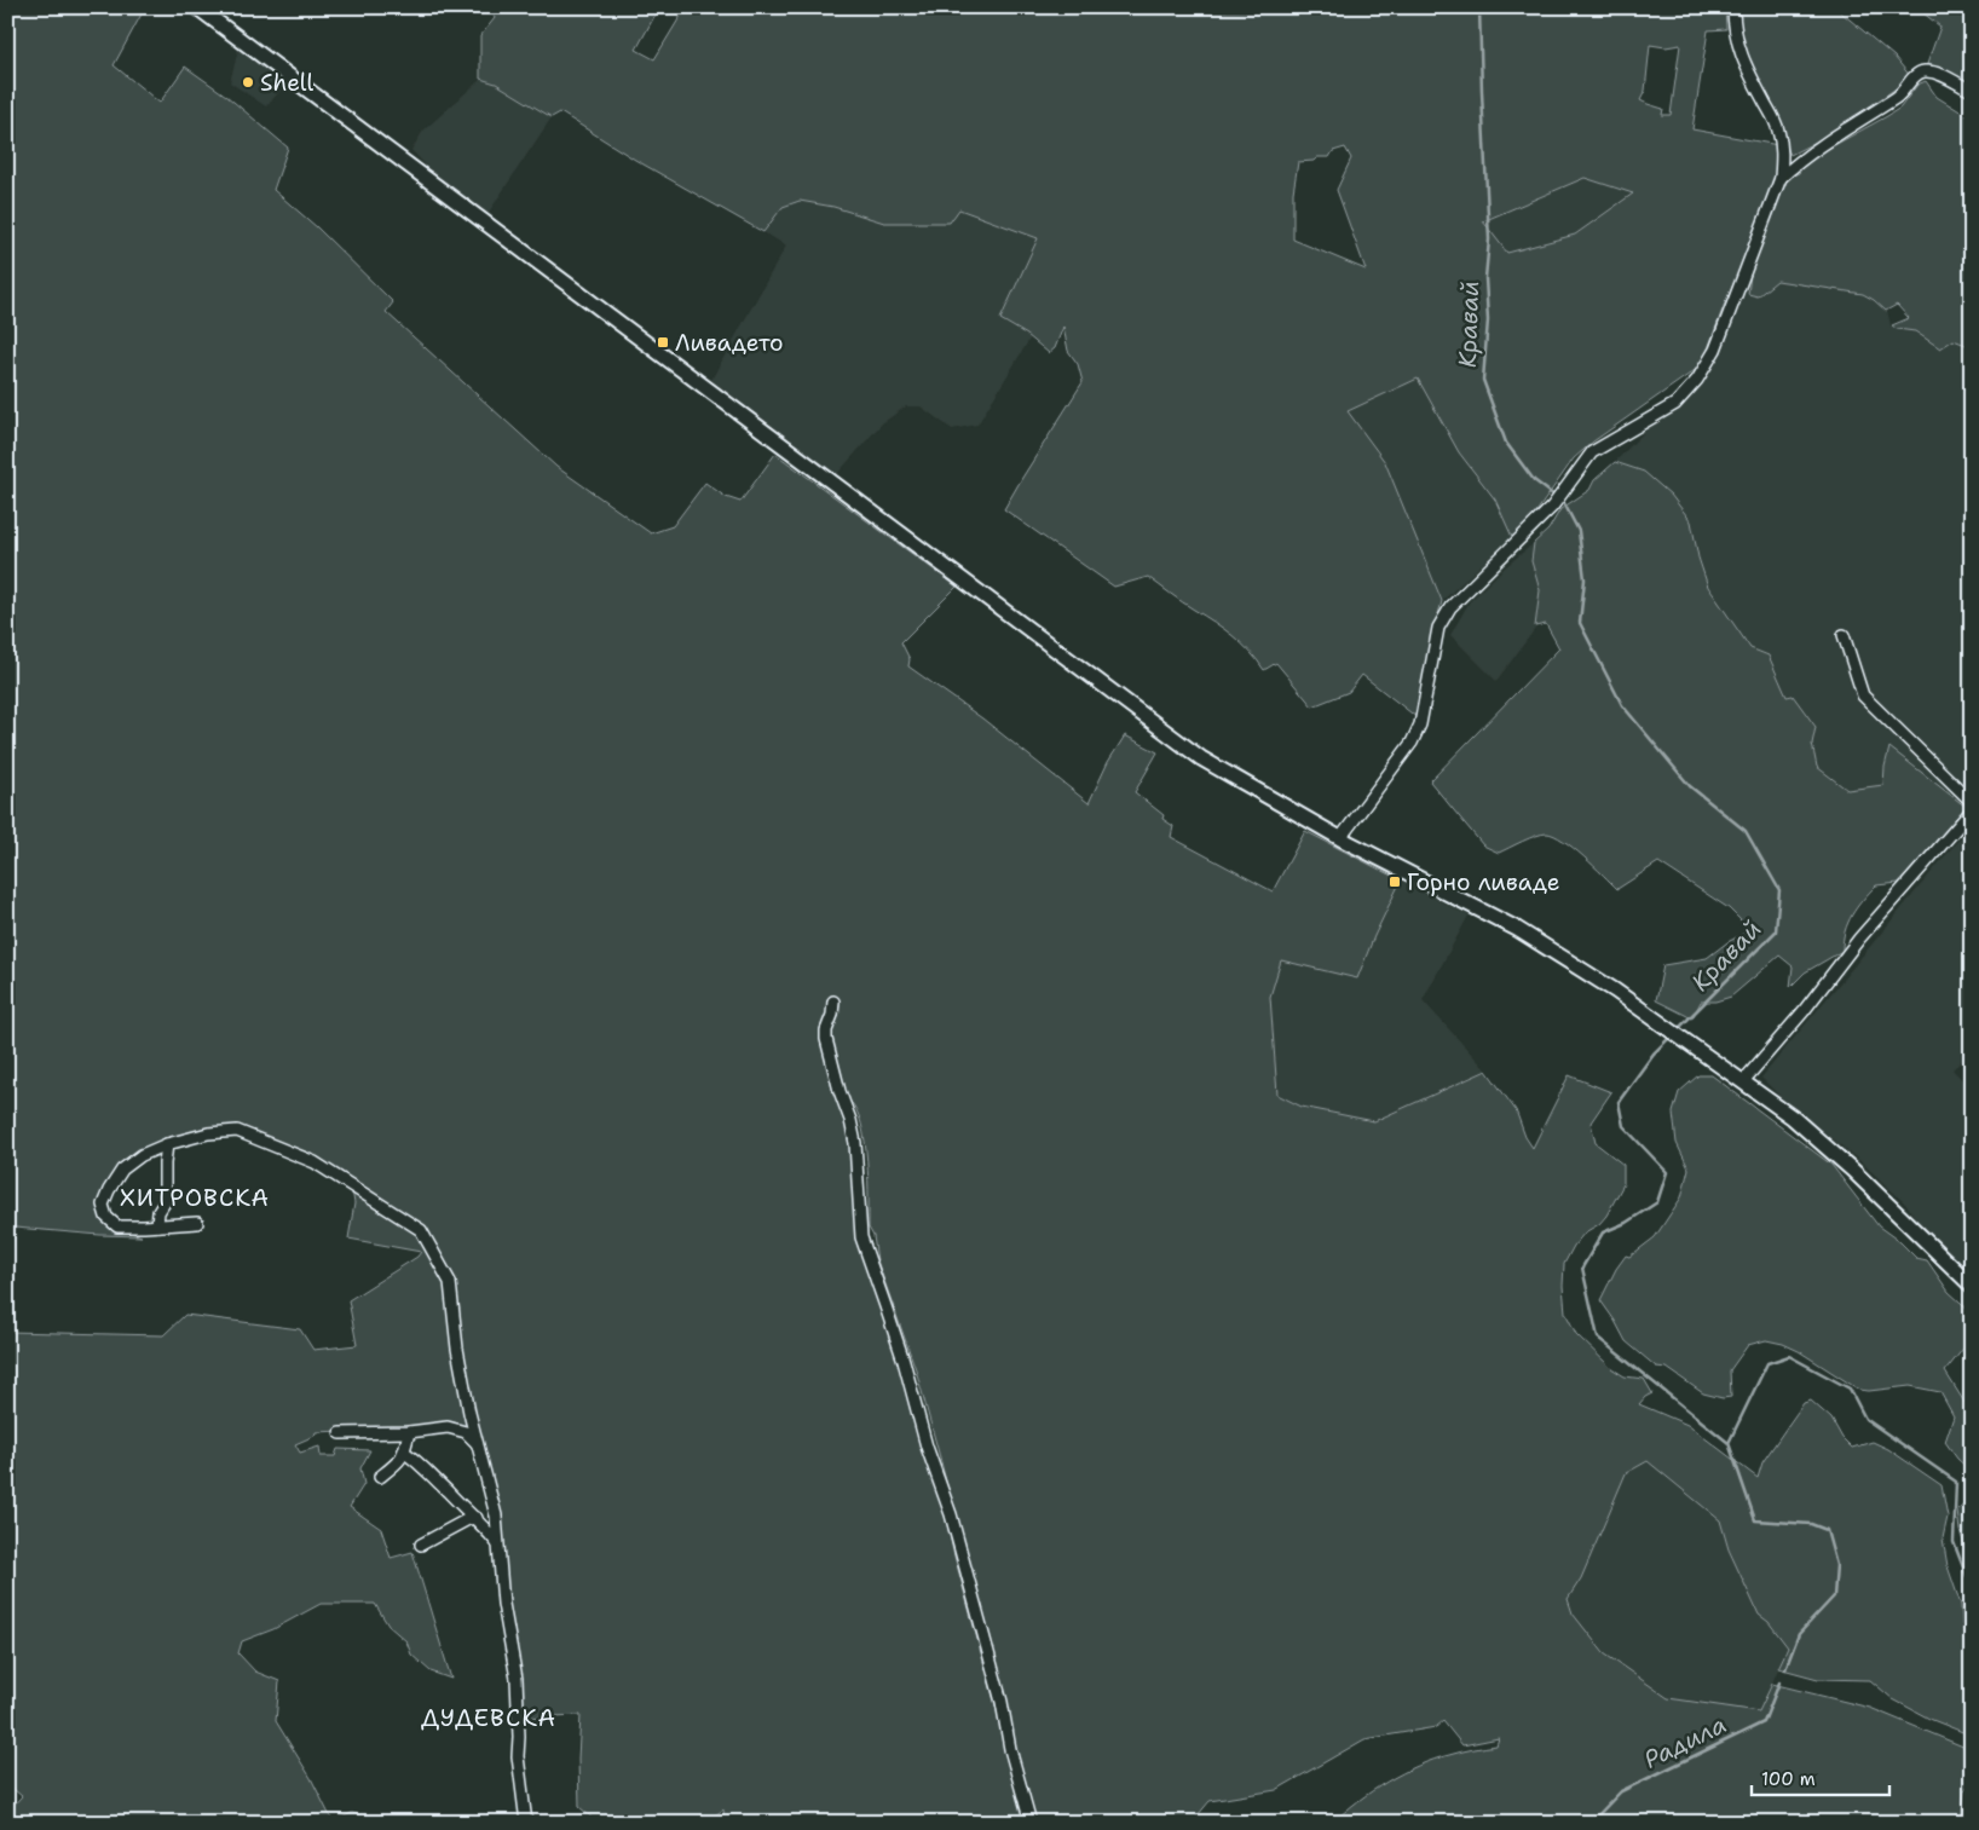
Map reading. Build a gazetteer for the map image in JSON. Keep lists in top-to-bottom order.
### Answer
{
  "districts": ["ХИТРОВСКА", "ДУДЕВСКА"],
  "water": ["Кравай", "Радила"],
  "places": {
    "other": ["Shell"],
    "transit": ["Ливадето", "Горно ливаде"]
  },
  "scale_bar": "100 m"
}
